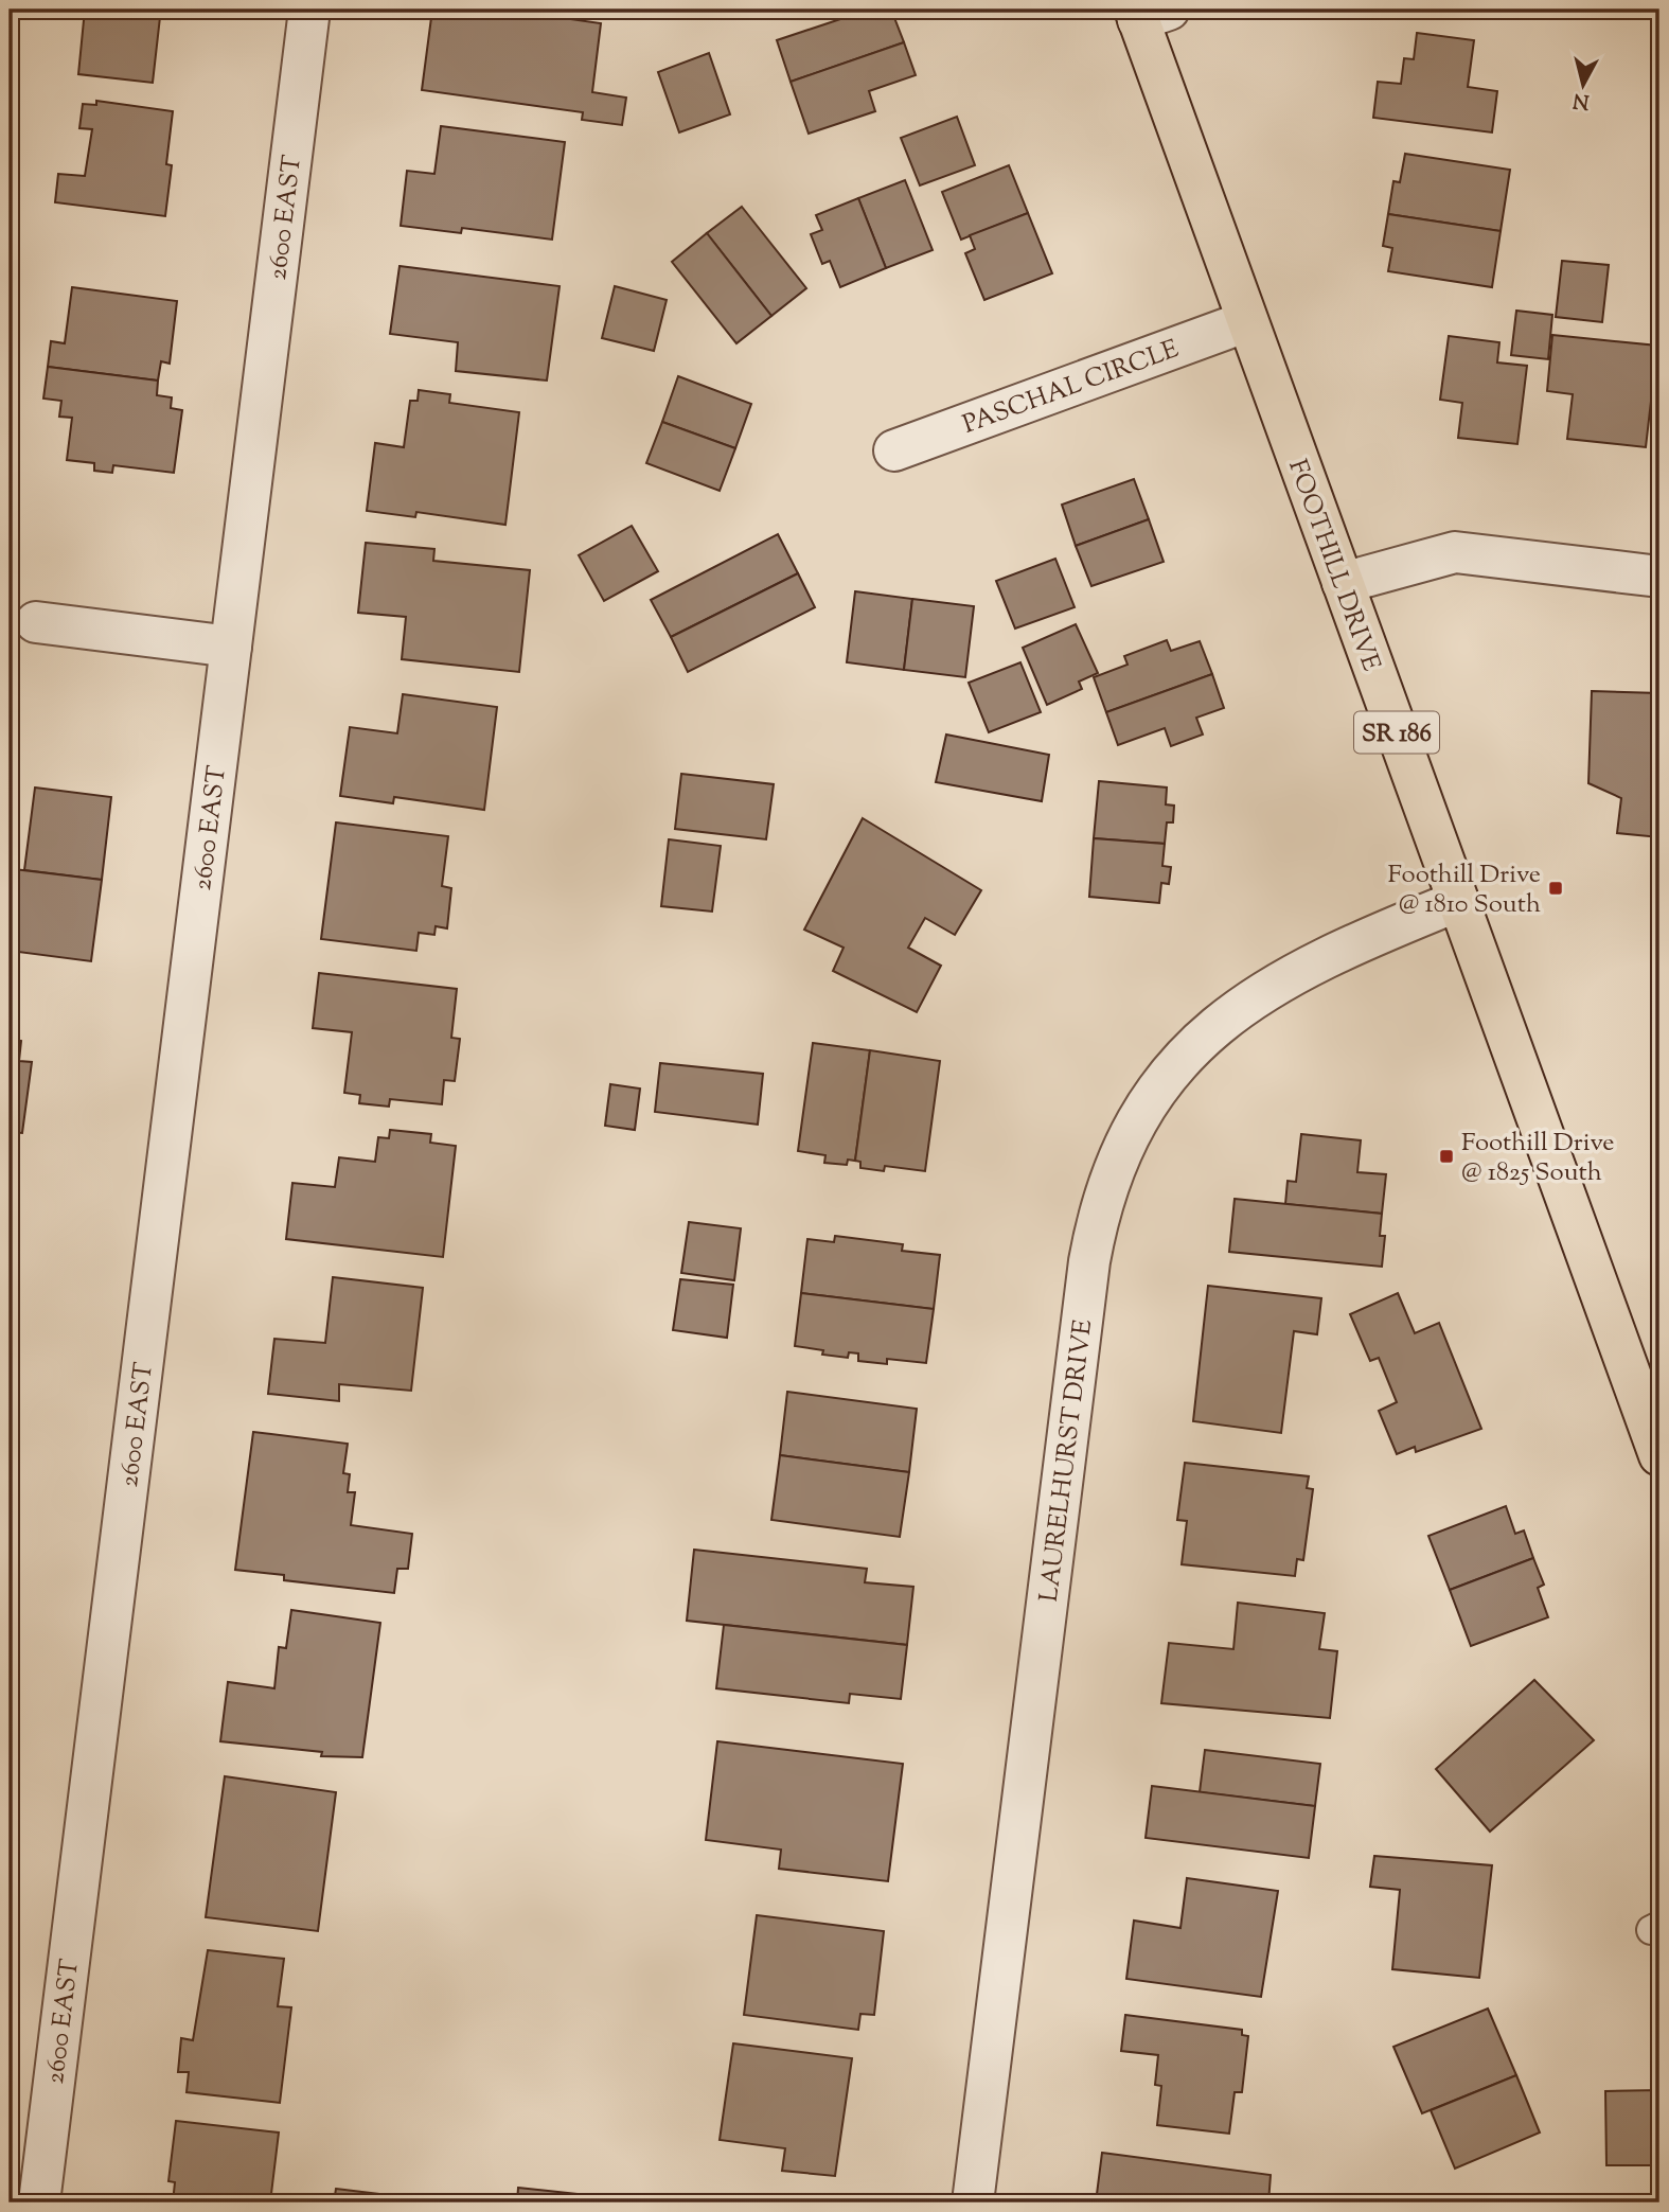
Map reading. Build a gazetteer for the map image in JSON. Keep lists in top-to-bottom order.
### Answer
{
  "streets": {
    "main road": ["FOOTHILL DRIVE", "SR 186"],
    "street": ["2600 EAST", "PASCHAL CIRCLE", "LAURELHURST DRIVE"]
  },
  "crossings": [
    ["PASCHAL CIRCLE", "FOOTHILL DRIVE"],
    ["FOOTHILL DRIVE", "LAURELHURST DRIVE"]
  ],
  "places": {
    "transit": ["Foothill Drive @ 1810 South", "Foothill Drive @ 1825 South"]
  },
  "north": "bottom"
}
